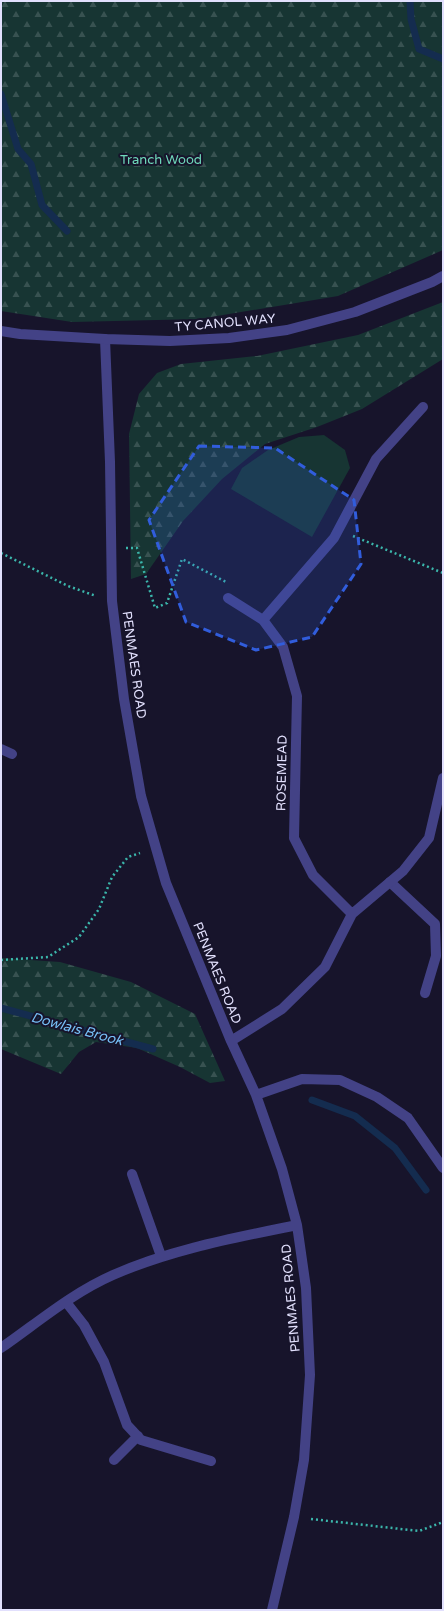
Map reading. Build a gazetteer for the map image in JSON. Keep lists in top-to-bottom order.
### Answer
{
  "streets": {
    "street": ["TY CANOL WAY", "PENMAES ROAD", "ROSEMEAD"]
  },
  "crossings": [
    ["TY CANOL WAY", "PENMAES ROAD"]
  ],
  "water": ["Dowlais Brook"],
  "parks": ["Tranch Wood"]
}
